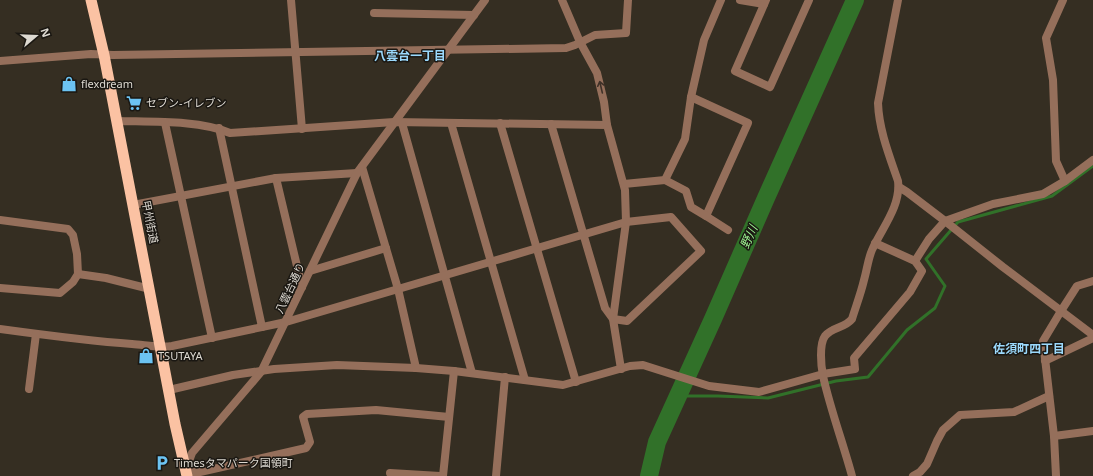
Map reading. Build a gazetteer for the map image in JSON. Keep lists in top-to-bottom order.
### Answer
{
  "streets": {
    "highway": ["甲州街道"],
    "street": ["八雲台通り"]
  },
  "crossings": [
    ["甲州街道", "八雲台通り"]
  ],
  "districts": ["八雲台一丁目", "佐須町四丁目"],
  "water": ["野川"],
  "places": {
    "shop": ["flexdream", "TSUTAYA"],
    "supermarket": ["セブン-イレブン"],
    "parking": ["Timesタマパーク国領町"]
  },
  "north": "right"
}
